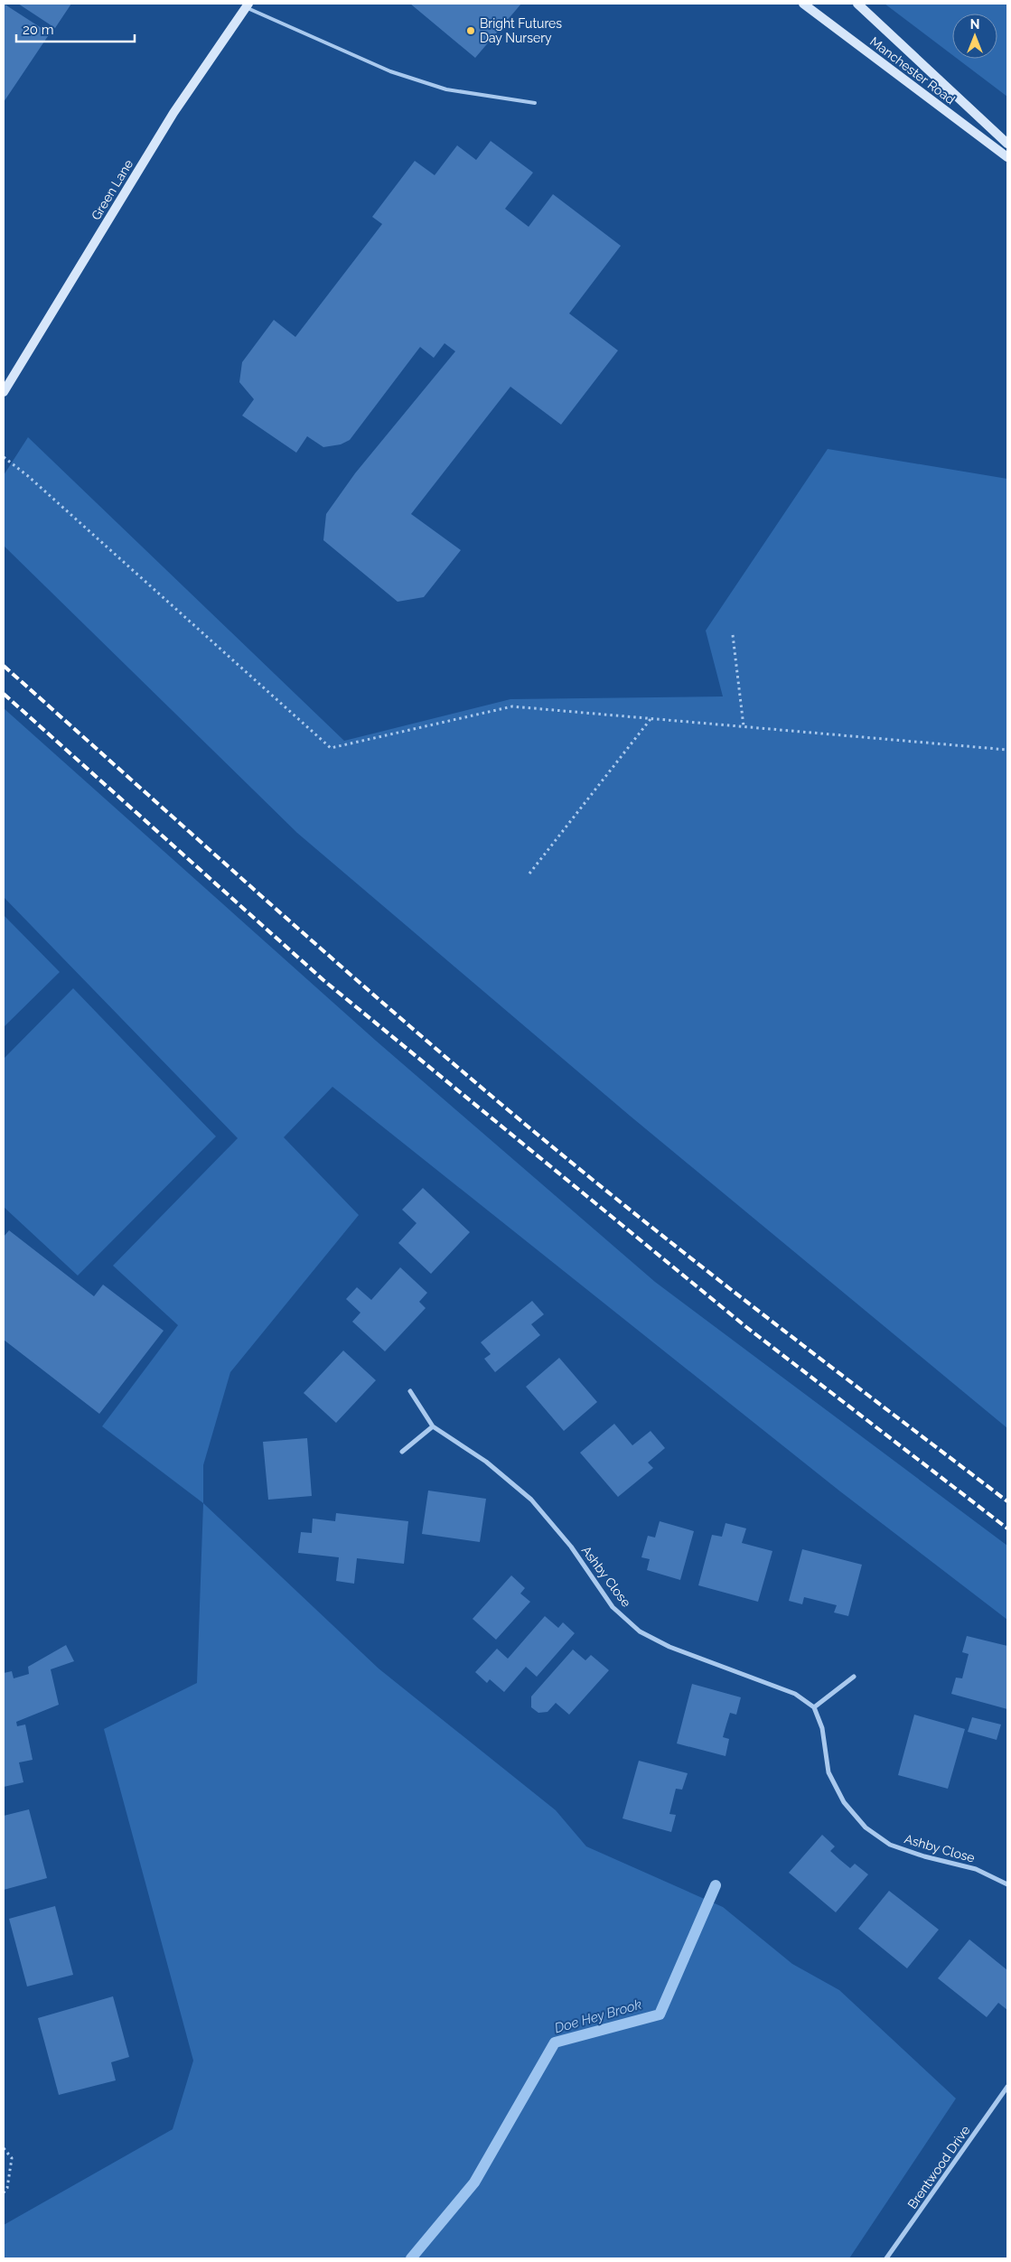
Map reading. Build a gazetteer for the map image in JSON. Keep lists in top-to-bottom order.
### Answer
{
  "streets": {
    "main road": ["Manchester Road", "Green Lane"],
    "street": ["Ashby Close", "Brentwood Drive"]
  },
  "water": ["Doe Hey Brook"],
  "places": ["Bright Futures Day Nursery"],
  "scale_bar": "20 m",
  "north": "top"
}
